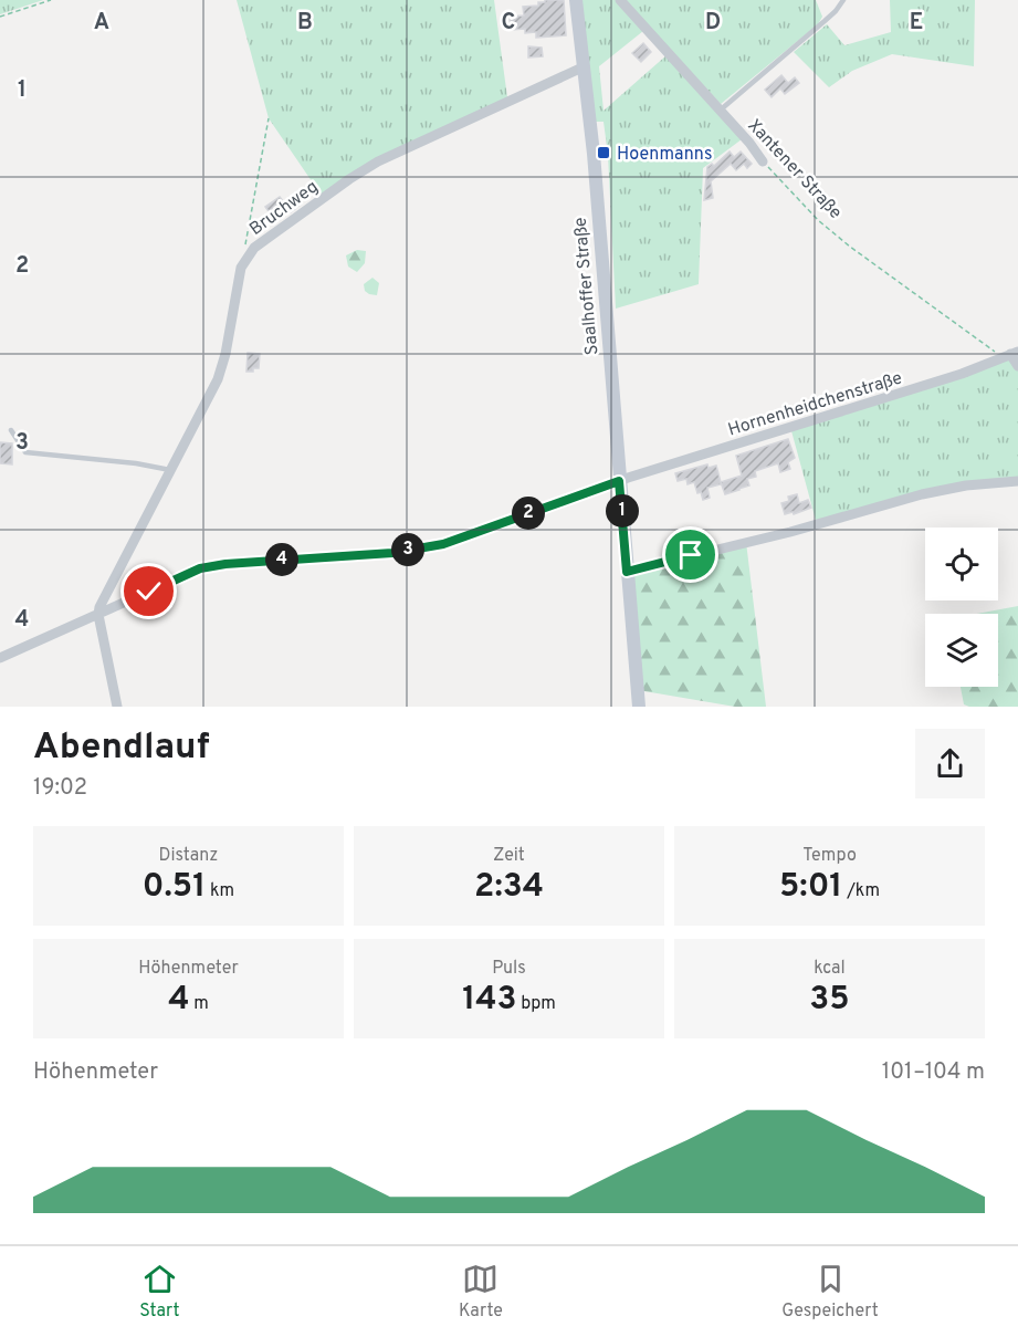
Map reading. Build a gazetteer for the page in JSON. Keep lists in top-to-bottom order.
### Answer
{
  "streets": {
    "main road": ["Saalhoffer Straße"],
    "street": ["Xantener Straße", "Bruchweg", "Hornenheidchenstraße"]
  },
  "crossings": [
    ["Xantener Straße", "Hornenheidchenstraße"],
    ["Bruchweg", "Saalhoffer Straße"],
    ["Bruchweg", "Hornenheidchenstraße"],
    ["Saalhoffer Straße", "Hornenheidchenstraße"]
  ],
  "places": {
    "transit": ["Hoenmanns"]
  },
  "page": {
    "pins": [
      "1",
      "2",
      "3",
      "4"
    ],
    "heading": ["Abendlauf", "19:02"],
    "stats": [
      ["Distanz", "0.51 km"],
      ["Zeit", "2:34"],
      ["Tempo", "5:01 /km"],
      ["Höhenmeter", "4 m"],
      ["Puls", "143 bpm"],
      ["kcal", "35"]
    ],
    "chart": ["Höhenmeter", "101–104 m"],
    "tabs": ["Start", "Karte", "Gespeichert"]
  },
  "grid": {
    "columns": [
      "A",
      "B",
      "C",
      "D",
      "E"
    ],
    "rows": [
      "1",
      "2",
      "3",
      "4"
    ]
  }
}
